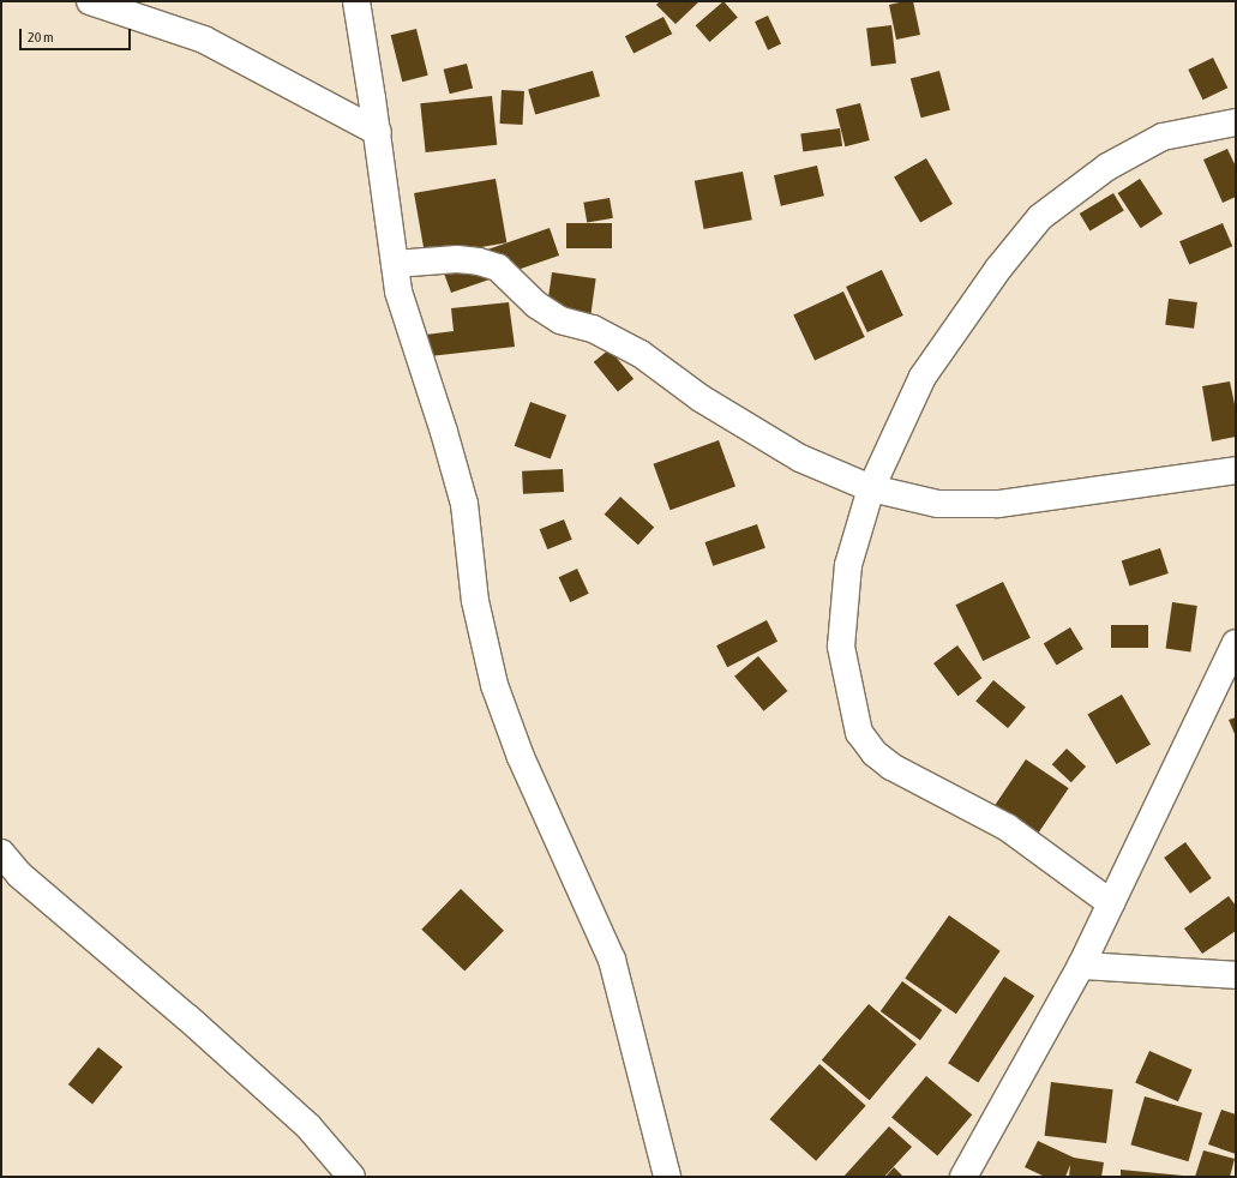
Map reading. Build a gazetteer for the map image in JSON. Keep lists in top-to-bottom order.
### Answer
{
  "scale_bar": "20 m"
}
